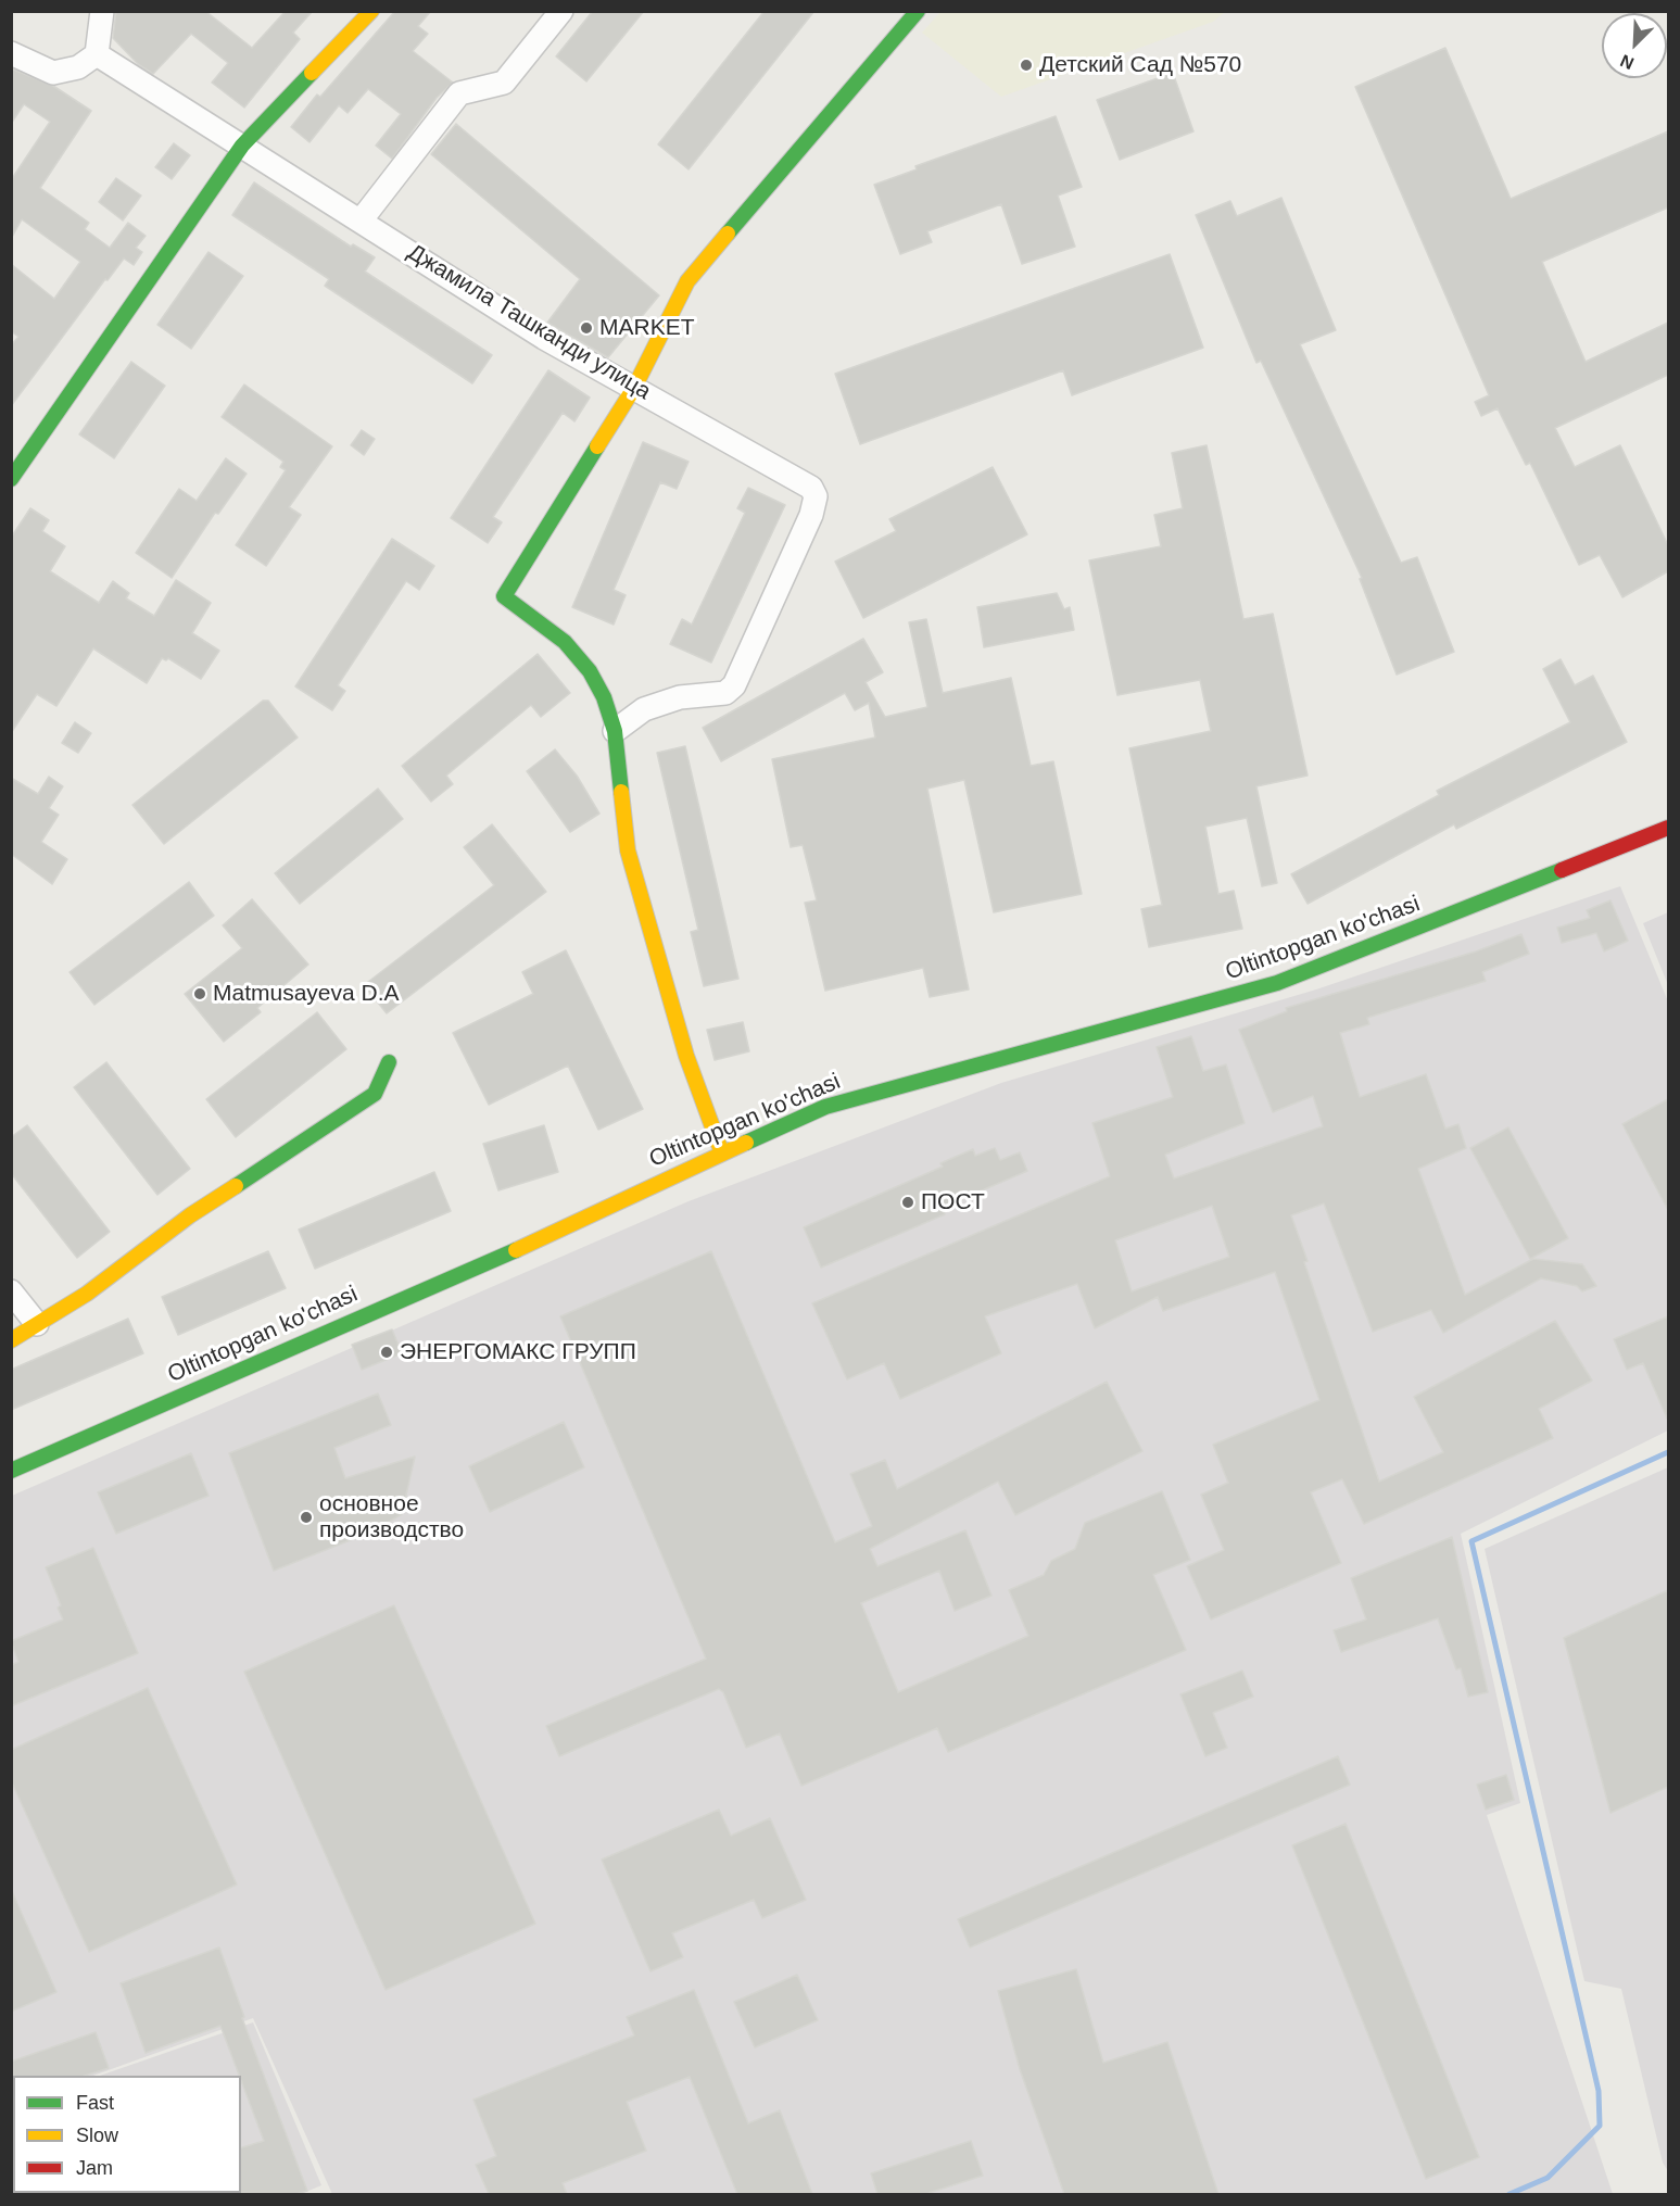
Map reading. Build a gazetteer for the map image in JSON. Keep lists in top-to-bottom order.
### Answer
{
  "streets": {
    "street": ["Джамила Ташканди улица", "Oltintopgan ko'chasi"]
  },
  "places": [
    "Детский Сад №570",
    "MARKET",
    "Matmusayeva D.A",
    "ПОСТ",
    "ЭНЕРГОМАКС ГРУПП",
    "основное производство"
  ],
  "legend": ["Fast", "Slow", "Jam"],
  "north": "bottom left"
}
